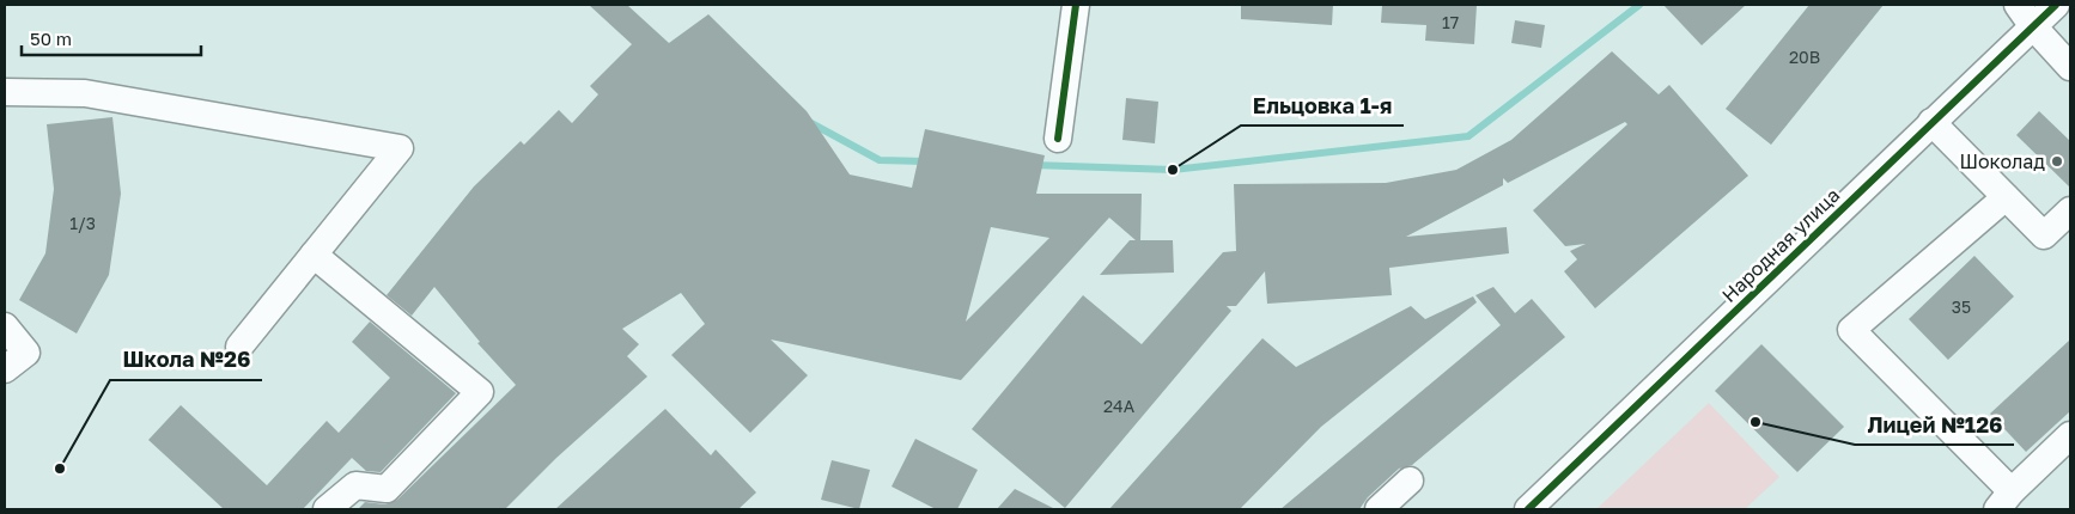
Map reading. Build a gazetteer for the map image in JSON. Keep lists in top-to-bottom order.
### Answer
{
  "streets": {
    "street": ["Народная улица"]
  },
  "places": [
    "Шоколад",
    "Ельцовка 1-я",
    "Лицей №126",
    "Школа №26"
  ],
  "house_numbers": [
    "17",
    "20В",
    "1/3",
    "35",
    "24А"
  ],
  "scale_bar": "50 m"
}
